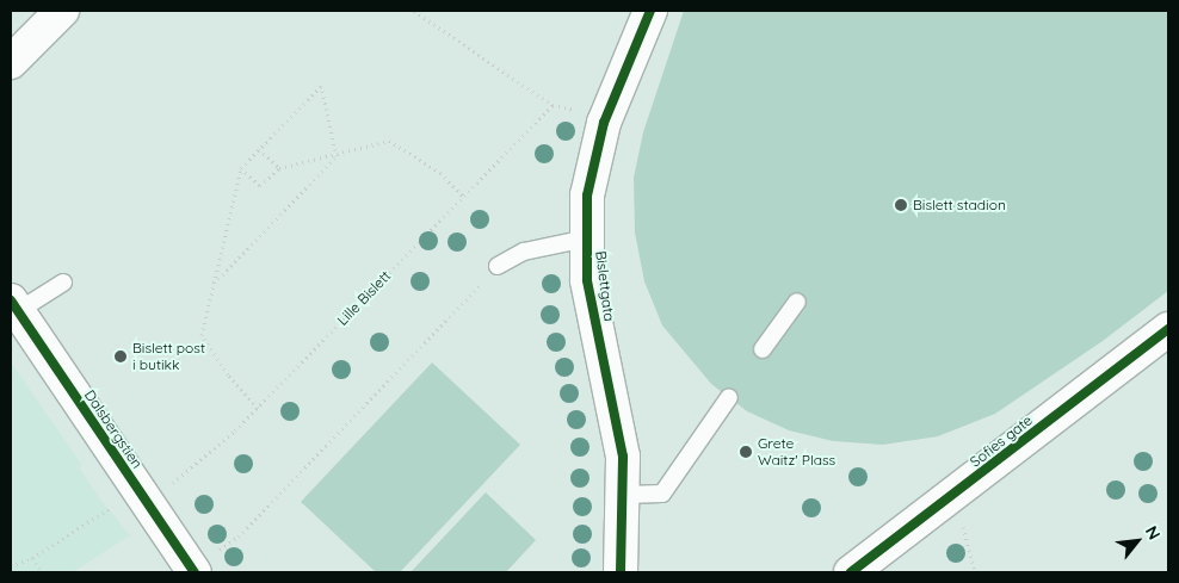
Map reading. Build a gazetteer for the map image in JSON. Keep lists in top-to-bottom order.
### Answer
{
  "streets": {
    "street": ["Bislettgata", "Dalsbergstien", "Sofies gate"],
    "path": ["Lille Bislett"]
  },
  "places": ["Bislett stadion", "Bislett post i butikk", "Grete Waitz' Plass"],
  "north": "top right"
}
